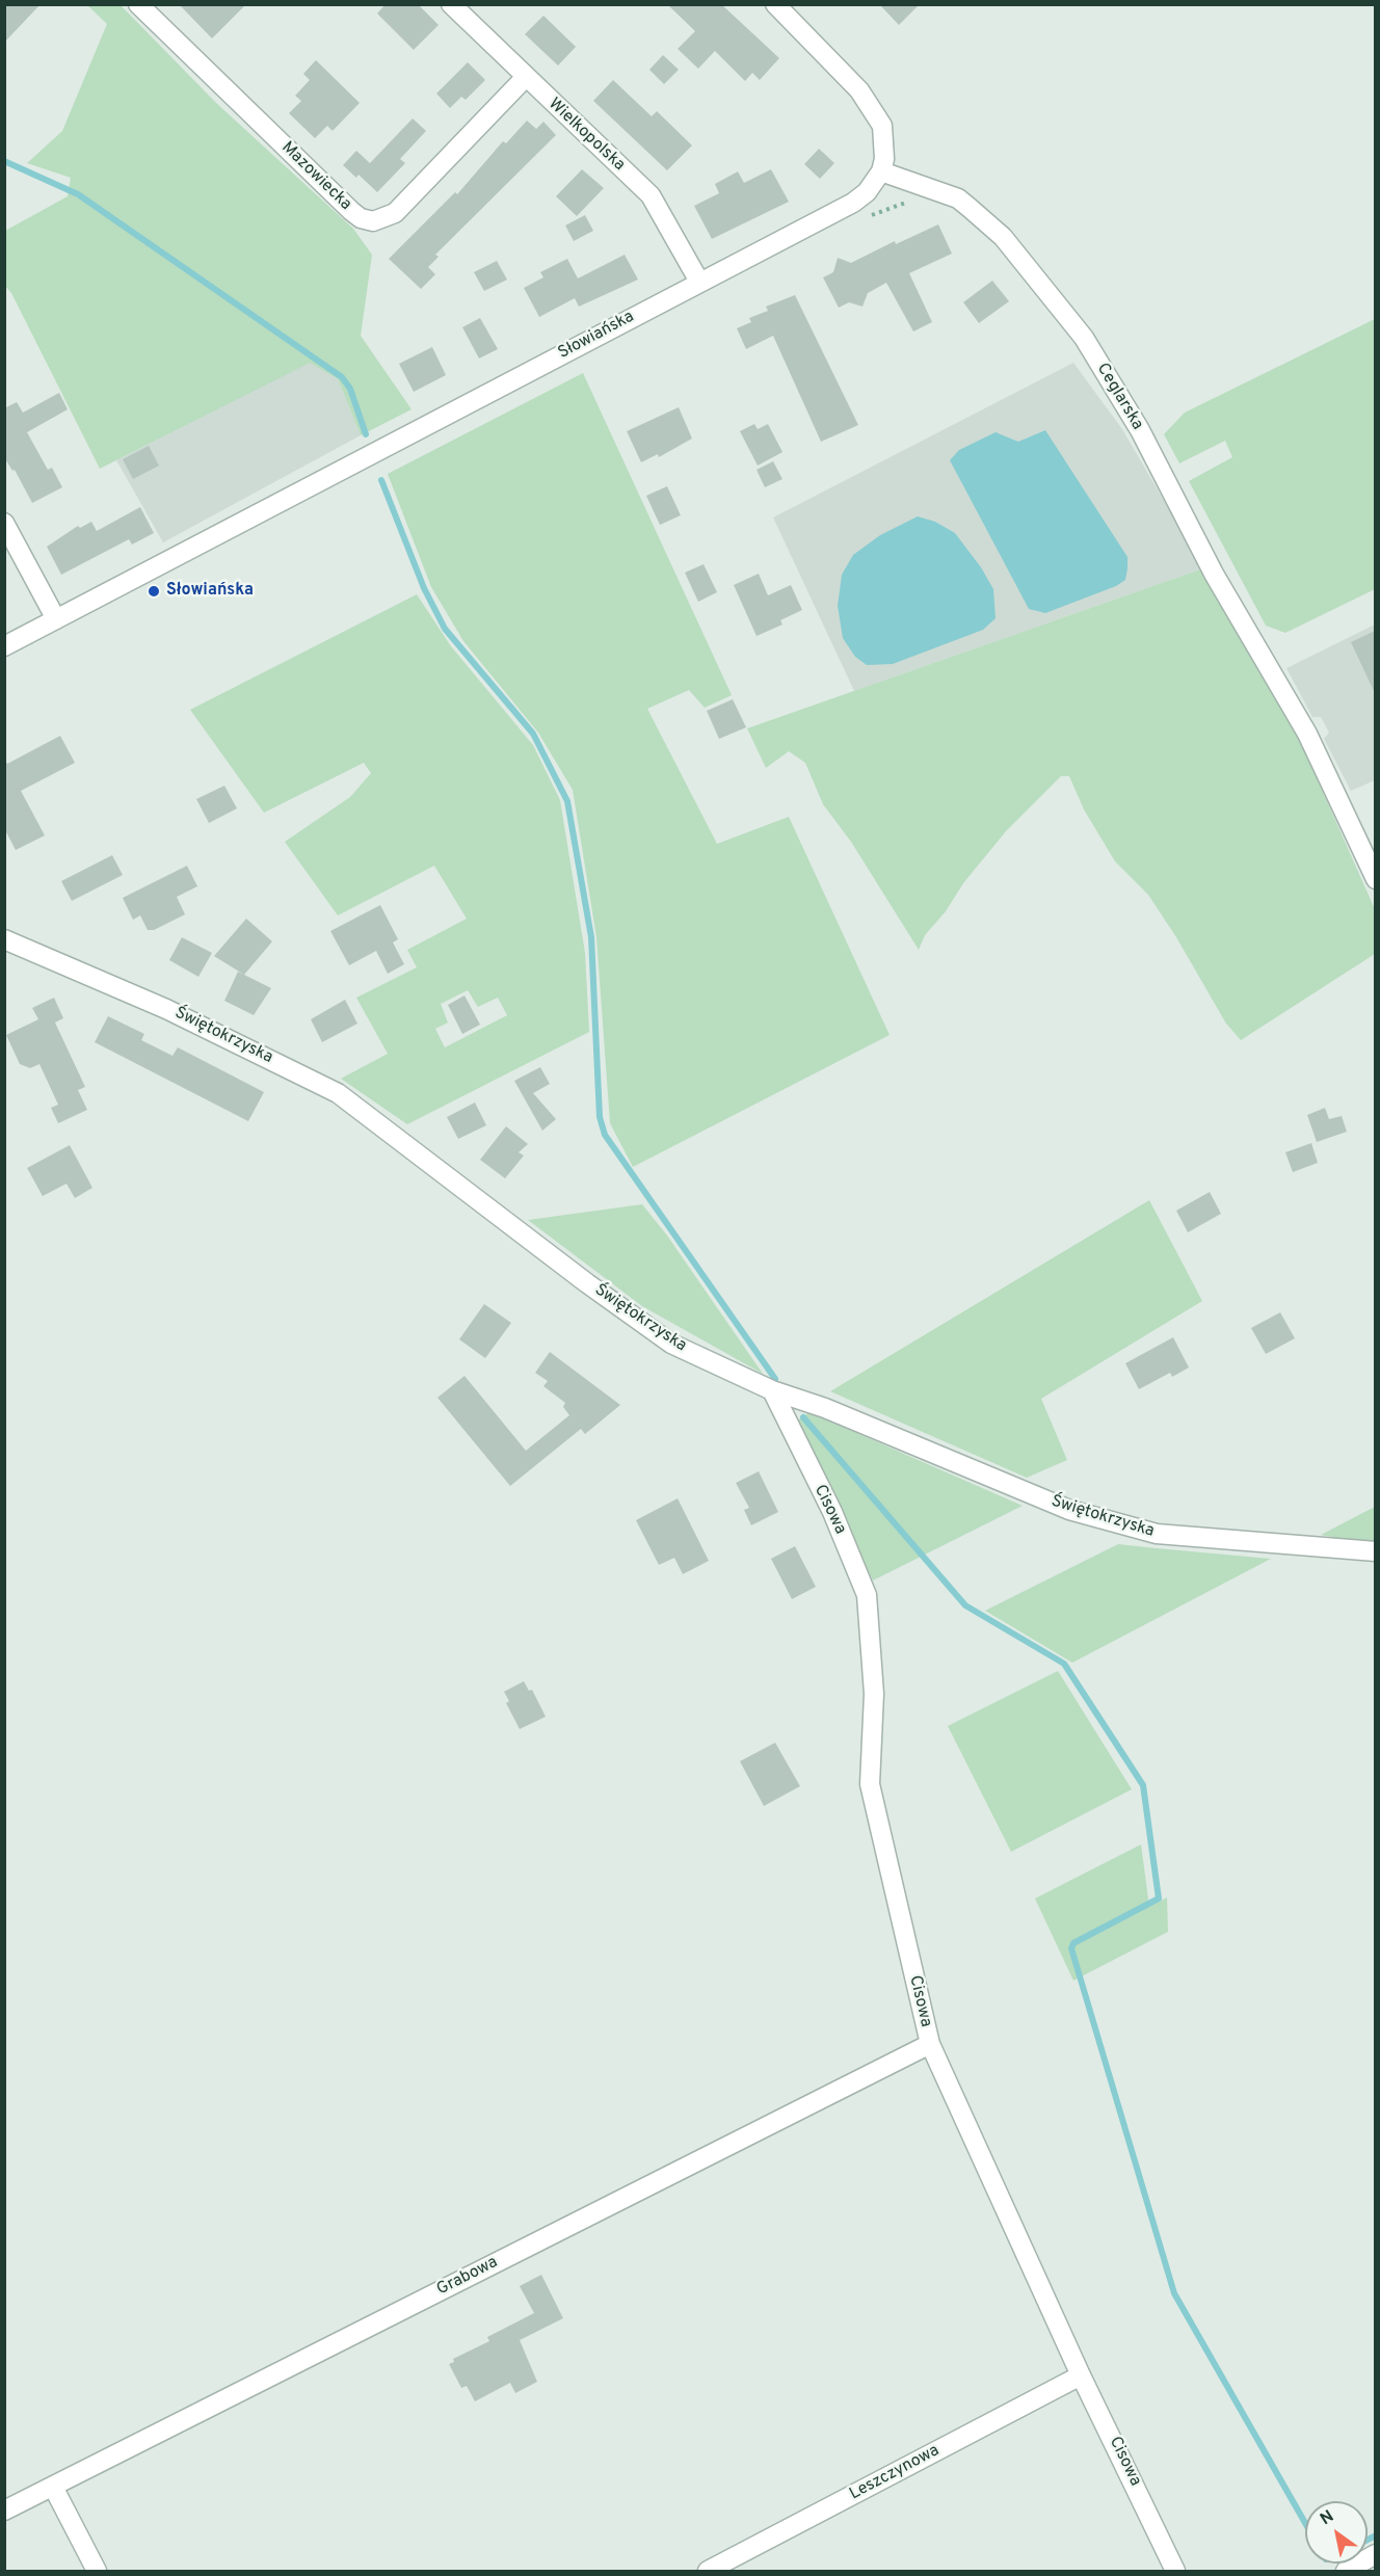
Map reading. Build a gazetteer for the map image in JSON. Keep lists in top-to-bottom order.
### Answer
{
  "streets": {
    "street": [
      "Wielkopolska",
      "Mazowiecka",
      "Słowiańska",
      "Ceglarska",
      "Świętokrzyska",
      "Cisowa",
      "Grabowa",
      "Leszczynowa"
    ]
  },
  "crossings": [
    ["Wielkopolska", "Mazowiecka"],
    ["Wielkopolska", "Słowiańska"],
    ["Słowiańska", "Ceglarska"],
    ["Świętokrzyska", "Cisowa"],
    ["Cisowa", "Grabowa"],
    ["Cisowa", "Leszczynowa"]
  ],
  "places": ["Słowiańska"],
  "north": "top left"
}
